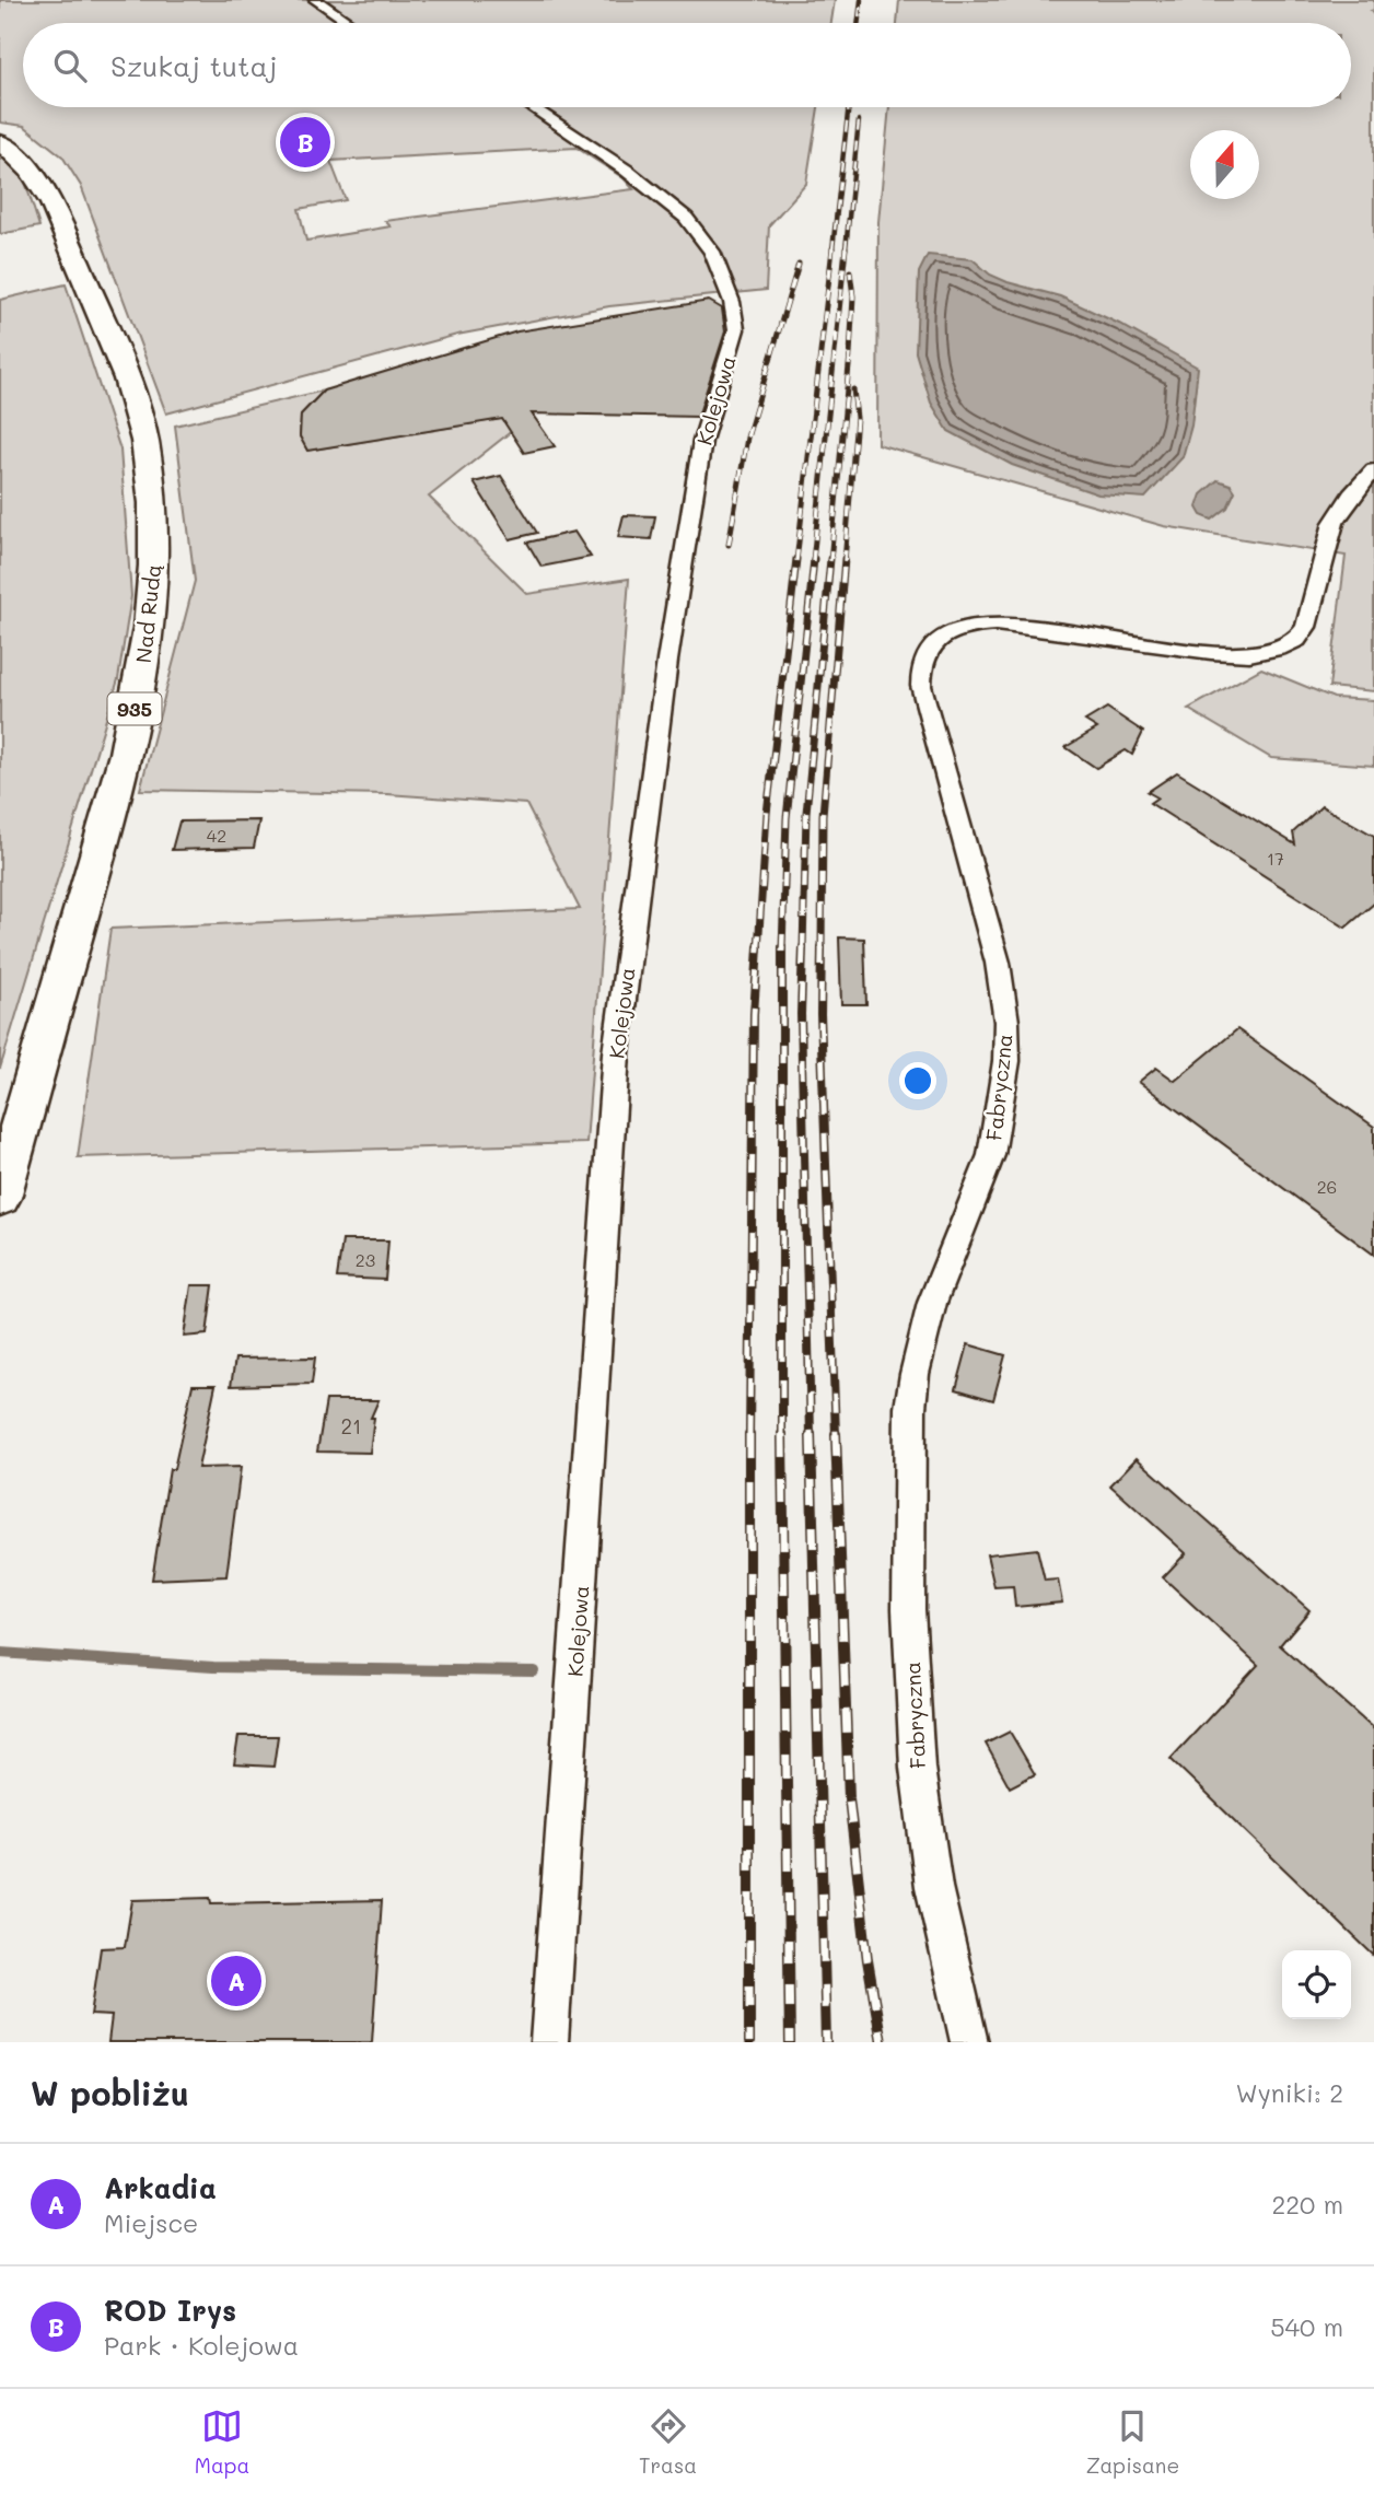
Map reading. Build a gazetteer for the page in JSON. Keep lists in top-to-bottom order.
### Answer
{
  "streets": {
    "main road": ["Nad Rudą", "935"],
    "street": ["Kolejowa", "Fabryczna"]
  },
  "house_numbers": [
    "42",
    "17",
    "26",
    "23",
    "21"
  ],
  "north": "top",
  "page": {
    "search": "Szukaj tutaj",
    "pins": ["B", "A"],
    "heading": ["W pobliżu", "Wyniki: 2"],
    "list": [
      {
        "mark": "A",
        "name": "Arkadia",
        "note": "Miejsce",
        "value": "220 m"
      },
      {
        "mark": "B",
        "name": "ROD Irys",
        "note": "Park · Kolejowa",
        "value": "540 m"
      }
    ],
    "nav": ["Mapa", "Trasa", "Zapisane"]
  }
}
